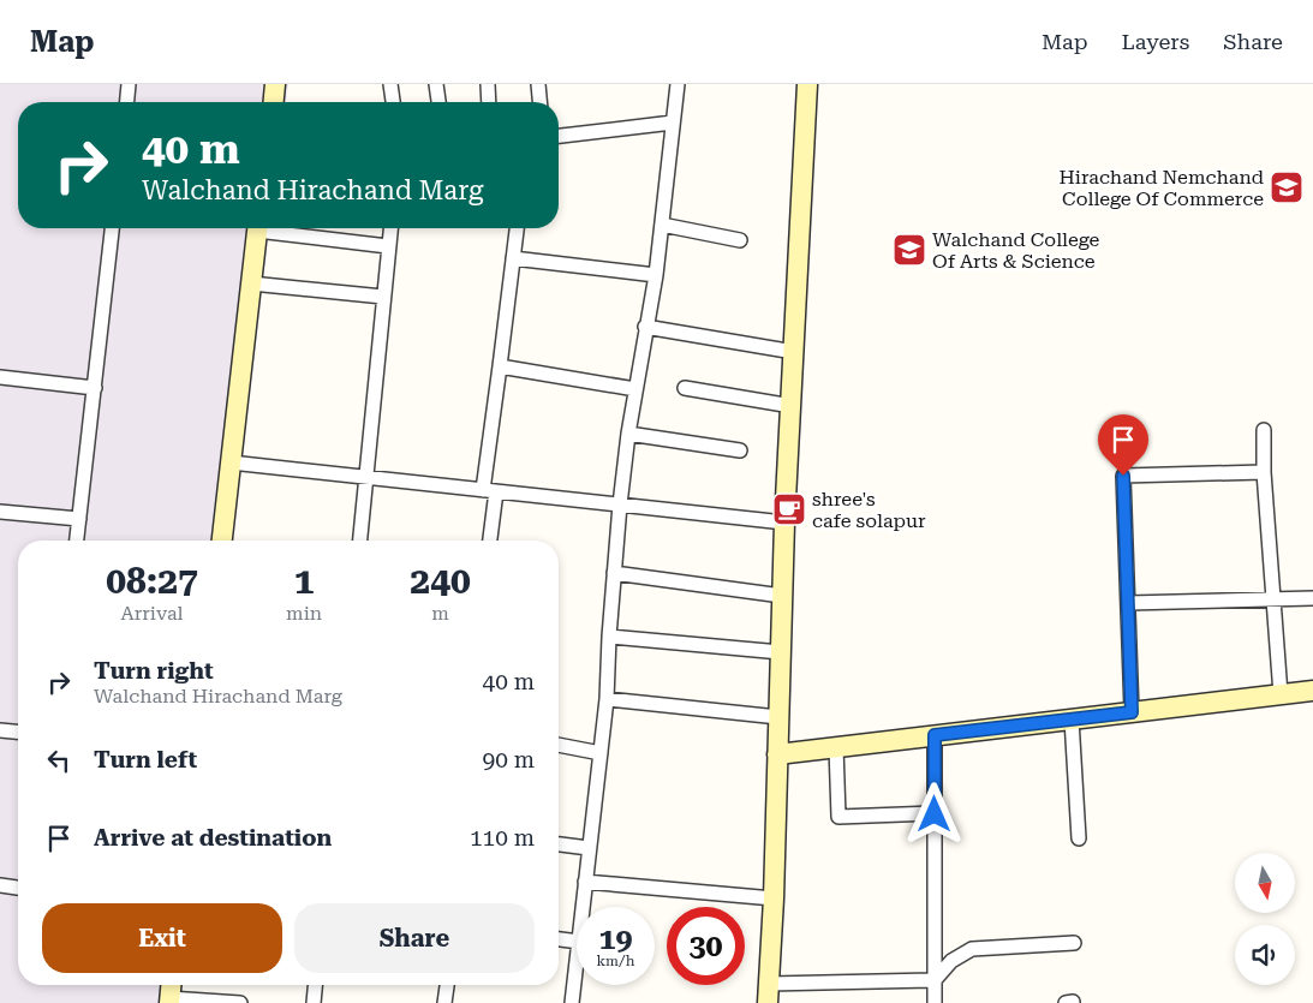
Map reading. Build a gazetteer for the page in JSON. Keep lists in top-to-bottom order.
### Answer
{
  "places": {
    "school or university": ["Hirachand Nemchand College Of Commerce", "Walchand College Of Arts & Science"],
    "cafe": ["shree's cafe solapur"]
  },
  "north": "bottom",
  "page": {
    "header": "Map",
    "nav": ["Map", "Layers", "Share"],
    "turn": ["40 m", "Walchand Hirachand Marg"],
    "eta": [
      "08:27",
      "Arrival",
      "1",
      "min",
      "240",
      "m"
    ],
    "list": [
      {
        "name": "Turn right",
        "note": "Walchand Hirachand Marg",
        "value": "40 m"
      },
      {
        "name": "Turn left",
        "value": "90 m"
      },
      {
        "name": "Arrive at destination",
        "value": "110 m"
      }
    ],
    "buttons": ["Exit", "Share"],
    "speed": "19 km/h",
    "limit": "30"
  }
}
